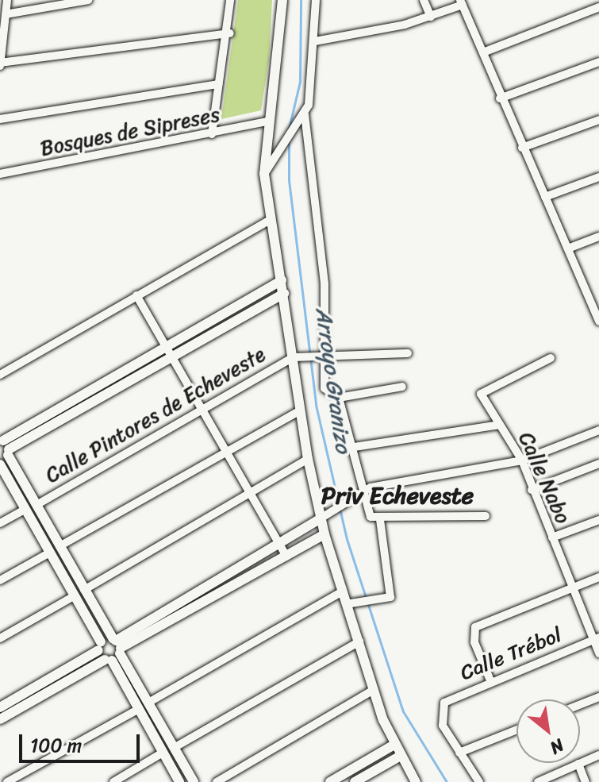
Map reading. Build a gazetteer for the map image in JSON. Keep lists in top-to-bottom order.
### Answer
{
  "streets": {
    "street": [
      "Bosques de Sipreses",
      "Calle Pintores de Echeveste",
      "Calle Nabo",
      "Calle Trébol"
    ]
  },
  "crossings": [
    ["Calle Nabo", "Calle Trébol"]
  ],
  "districts": ["Priv Echeveste"],
  "water": ["Arroyo Granizo"],
  "scale_bar": "100 m",
  "north": "bottom right"
}
